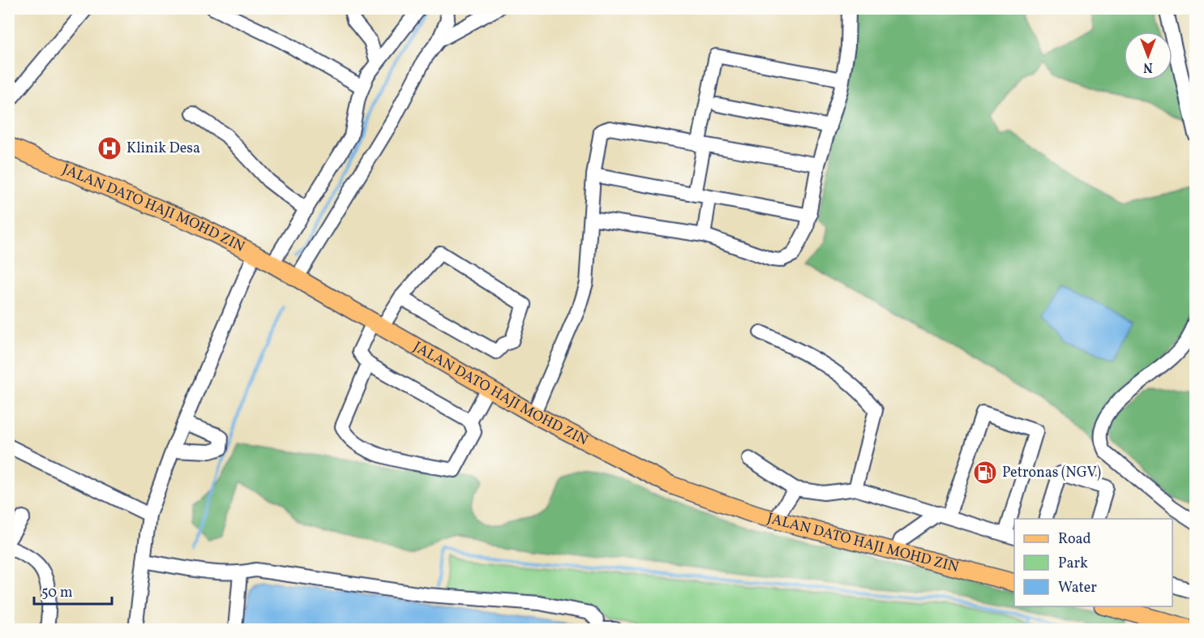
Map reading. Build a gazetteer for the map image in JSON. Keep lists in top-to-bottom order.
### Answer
{
  "streets": {
    "main road": ["JALAN DATO HAJI MOHD ZIN"]
  },
  "places": {
    "hospital": ["Klinik Desa"],
    "fuel station": ["Petronas (NGV)"]
  },
  "legend": ["Road", "Park", "Water"],
  "scale_bar": "50 m",
  "north": "bottom"
}
